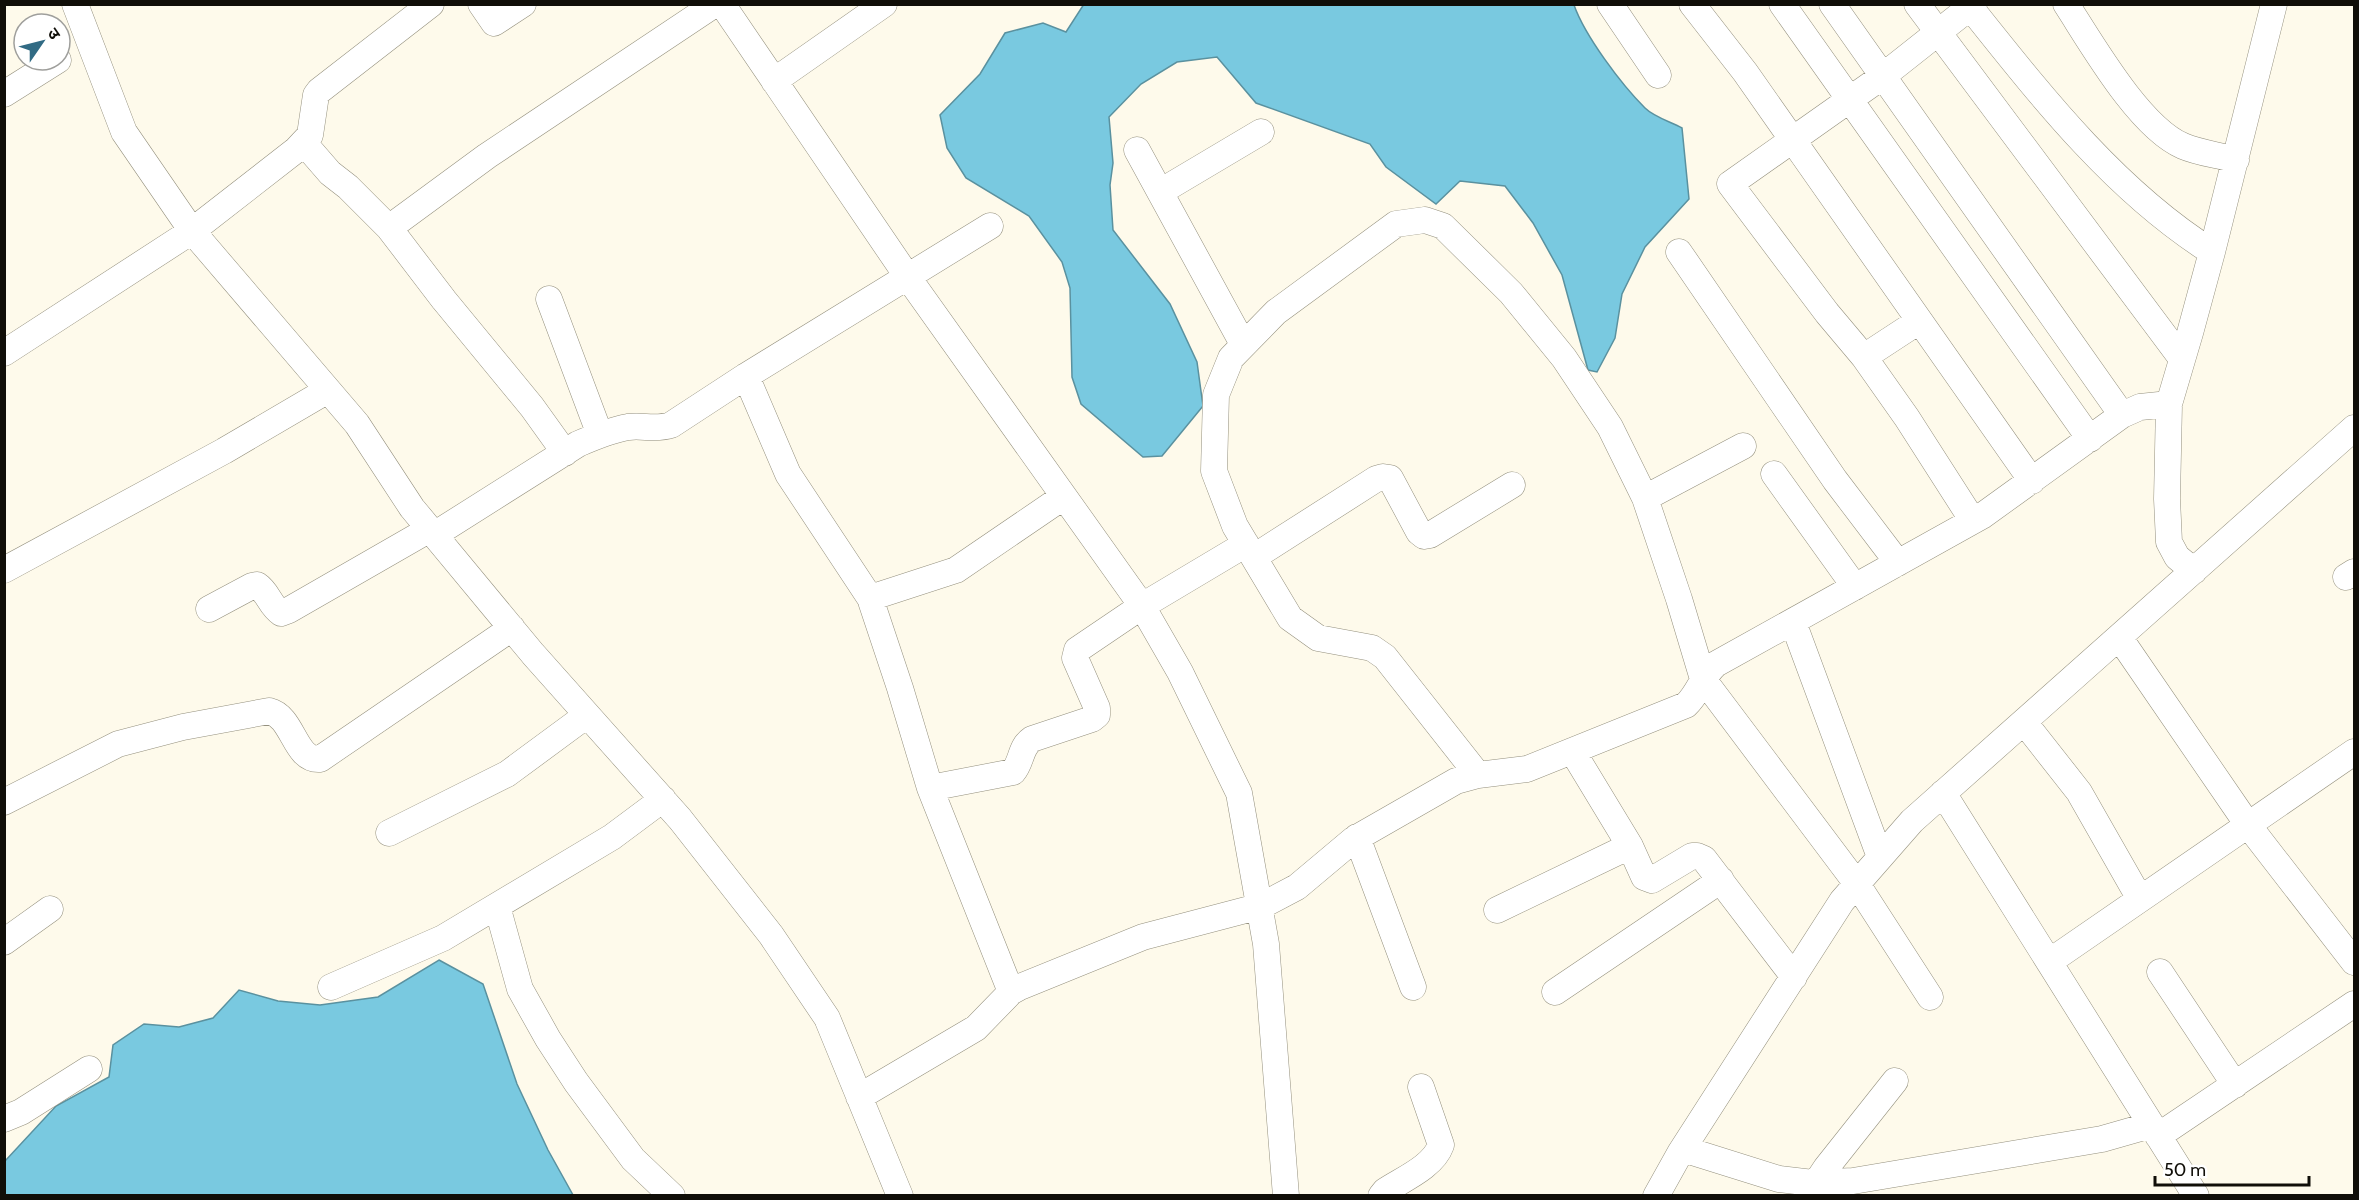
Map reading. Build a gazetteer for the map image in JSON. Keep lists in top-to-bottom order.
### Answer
{
  "scale_bar": "50 m",
  "north": "top right"
}
